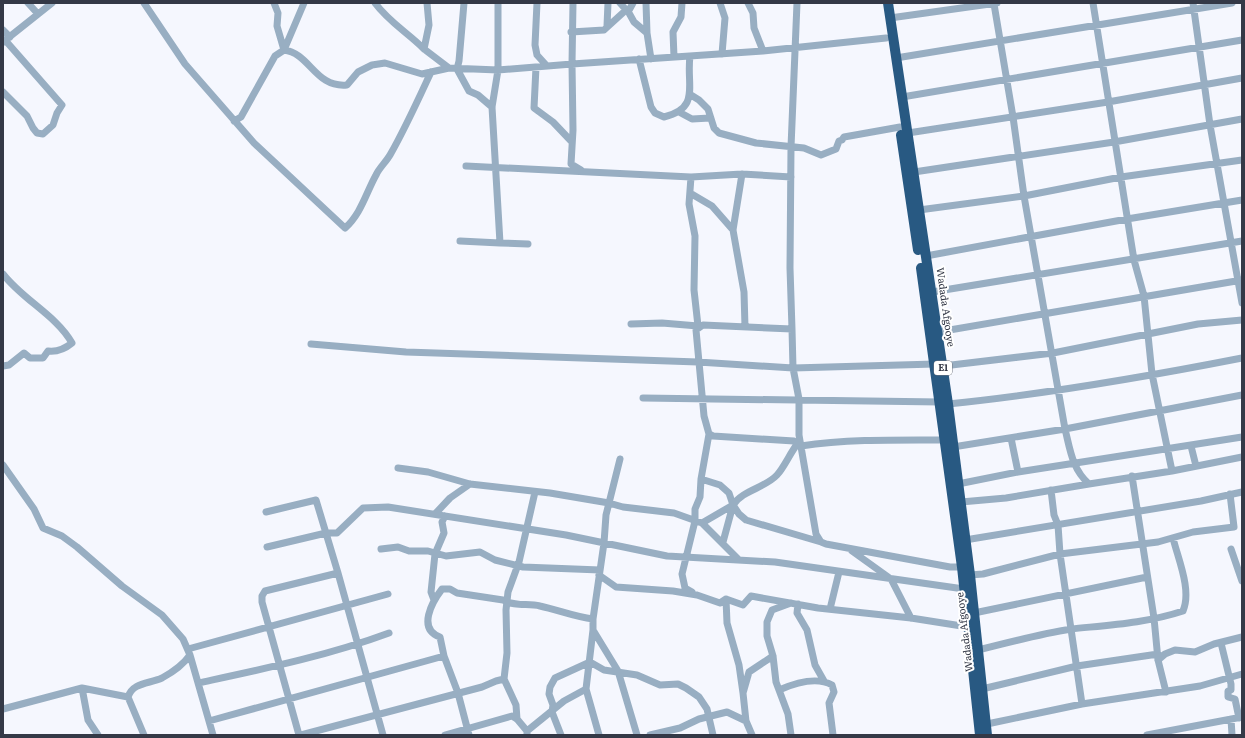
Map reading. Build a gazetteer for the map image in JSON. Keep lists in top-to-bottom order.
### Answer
{
  "streets": {
    "highway": ["Wadada Afgooye", "E1"]
  }
}
